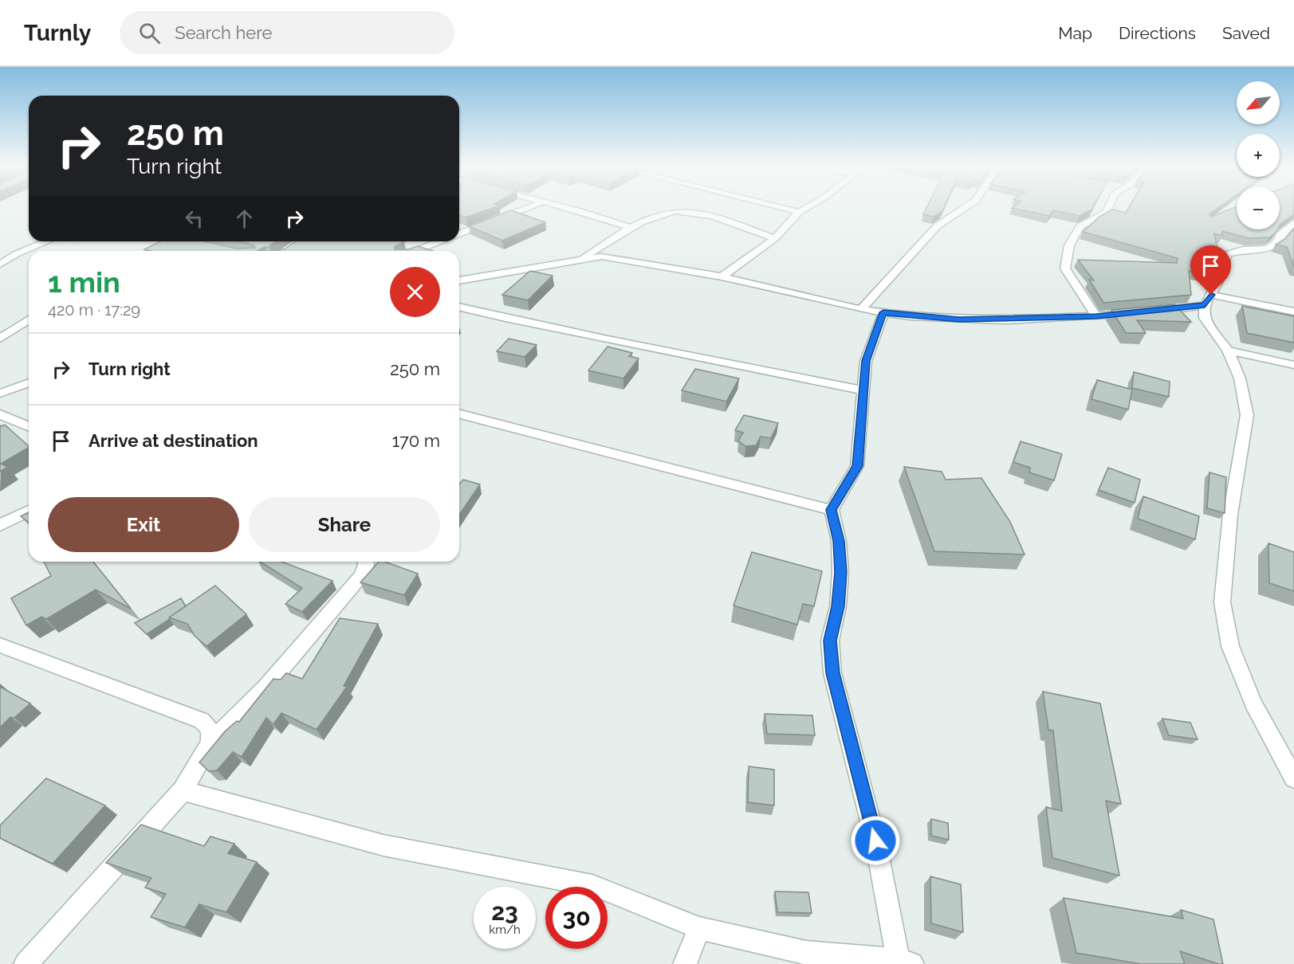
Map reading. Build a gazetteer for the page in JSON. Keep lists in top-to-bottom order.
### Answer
{
  "north": "bottom left",
  "page": {
    "header": "Turnly",
    "search": "Search here",
    "nav": ["Map", "Directions", "Saved"],
    "map_buttons": ["+", "−"],
    "turn": ["250 m", "Turn right"],
    "heading": ["1 min", "420 m · 17:29"],
    "list": [
      {
        "name": "Turn right",
        "value": "250 m"
      },
      {
        "name": "Arrive at destination",
        "value": "170 m"
      }
    ],
    "buttons": ["Exit", "Share"],
    "speed": "23 km/h",
    "limit": "30"
  }
}
